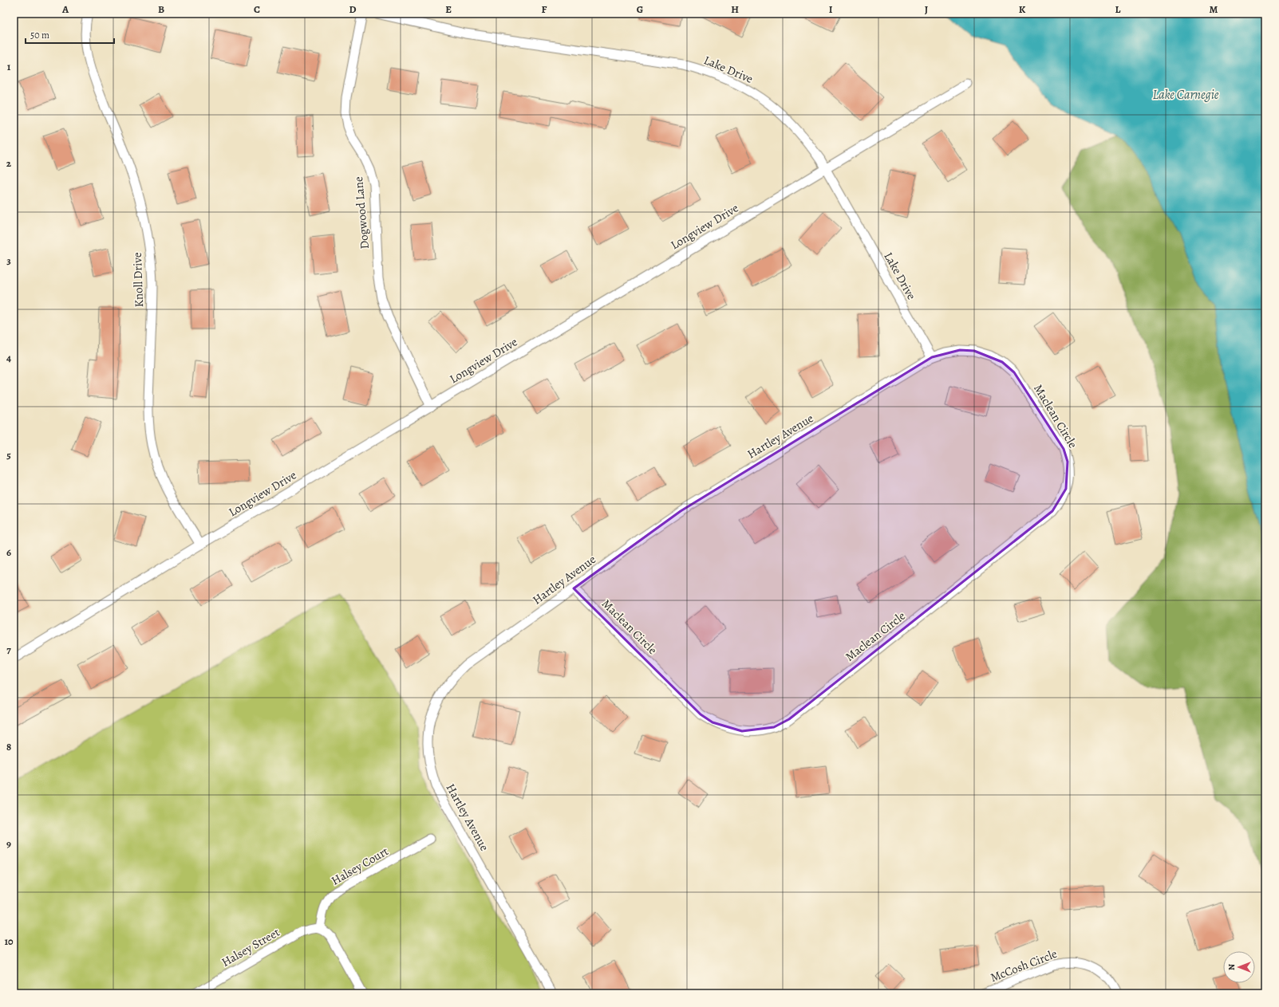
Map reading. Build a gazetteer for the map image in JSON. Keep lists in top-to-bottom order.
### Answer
{
  "streets": {
    "street": [
      "Lake Drive",
      "Dogwood Lane",
      "Longview Drive",
      "Knoll Drive",
      "Maclean Circle",
      "Hartley Avenue",
      "Halsey Court",
      "Halsey Street",
      "McCosh Circle"
    ]
  },
  "crossings": [
    ["Lake Drive", "Longview Drive"],
    ["Lake Drive", "Hartley Avenue"],
    ["Dogwood Lane", "Longview Drive"],
    ["Longview Drive", "Knoll Drive"],
    ["Maclean Circle", "Hartley Avenue"],
    ["Halsey Court", "Halsey Street"]
  ],
  "water": ["Lake Carnegie"],
  "scale_bar": "50 m",
  "north": "left",
  "grid": {
    "columns": [
      "A",
      "B",
      "C",
      "D",
      "E",
      "F",
      "G",
      "H",
      "I",
      "J",
      "K",
      "L",
      "M"
    ],
    "rows": [
      "1",
      "2",
      "3",
      "4",
      "5",
      "6",
      "7",
      "8",
      "9",
      "10"
    ]
  }
}
